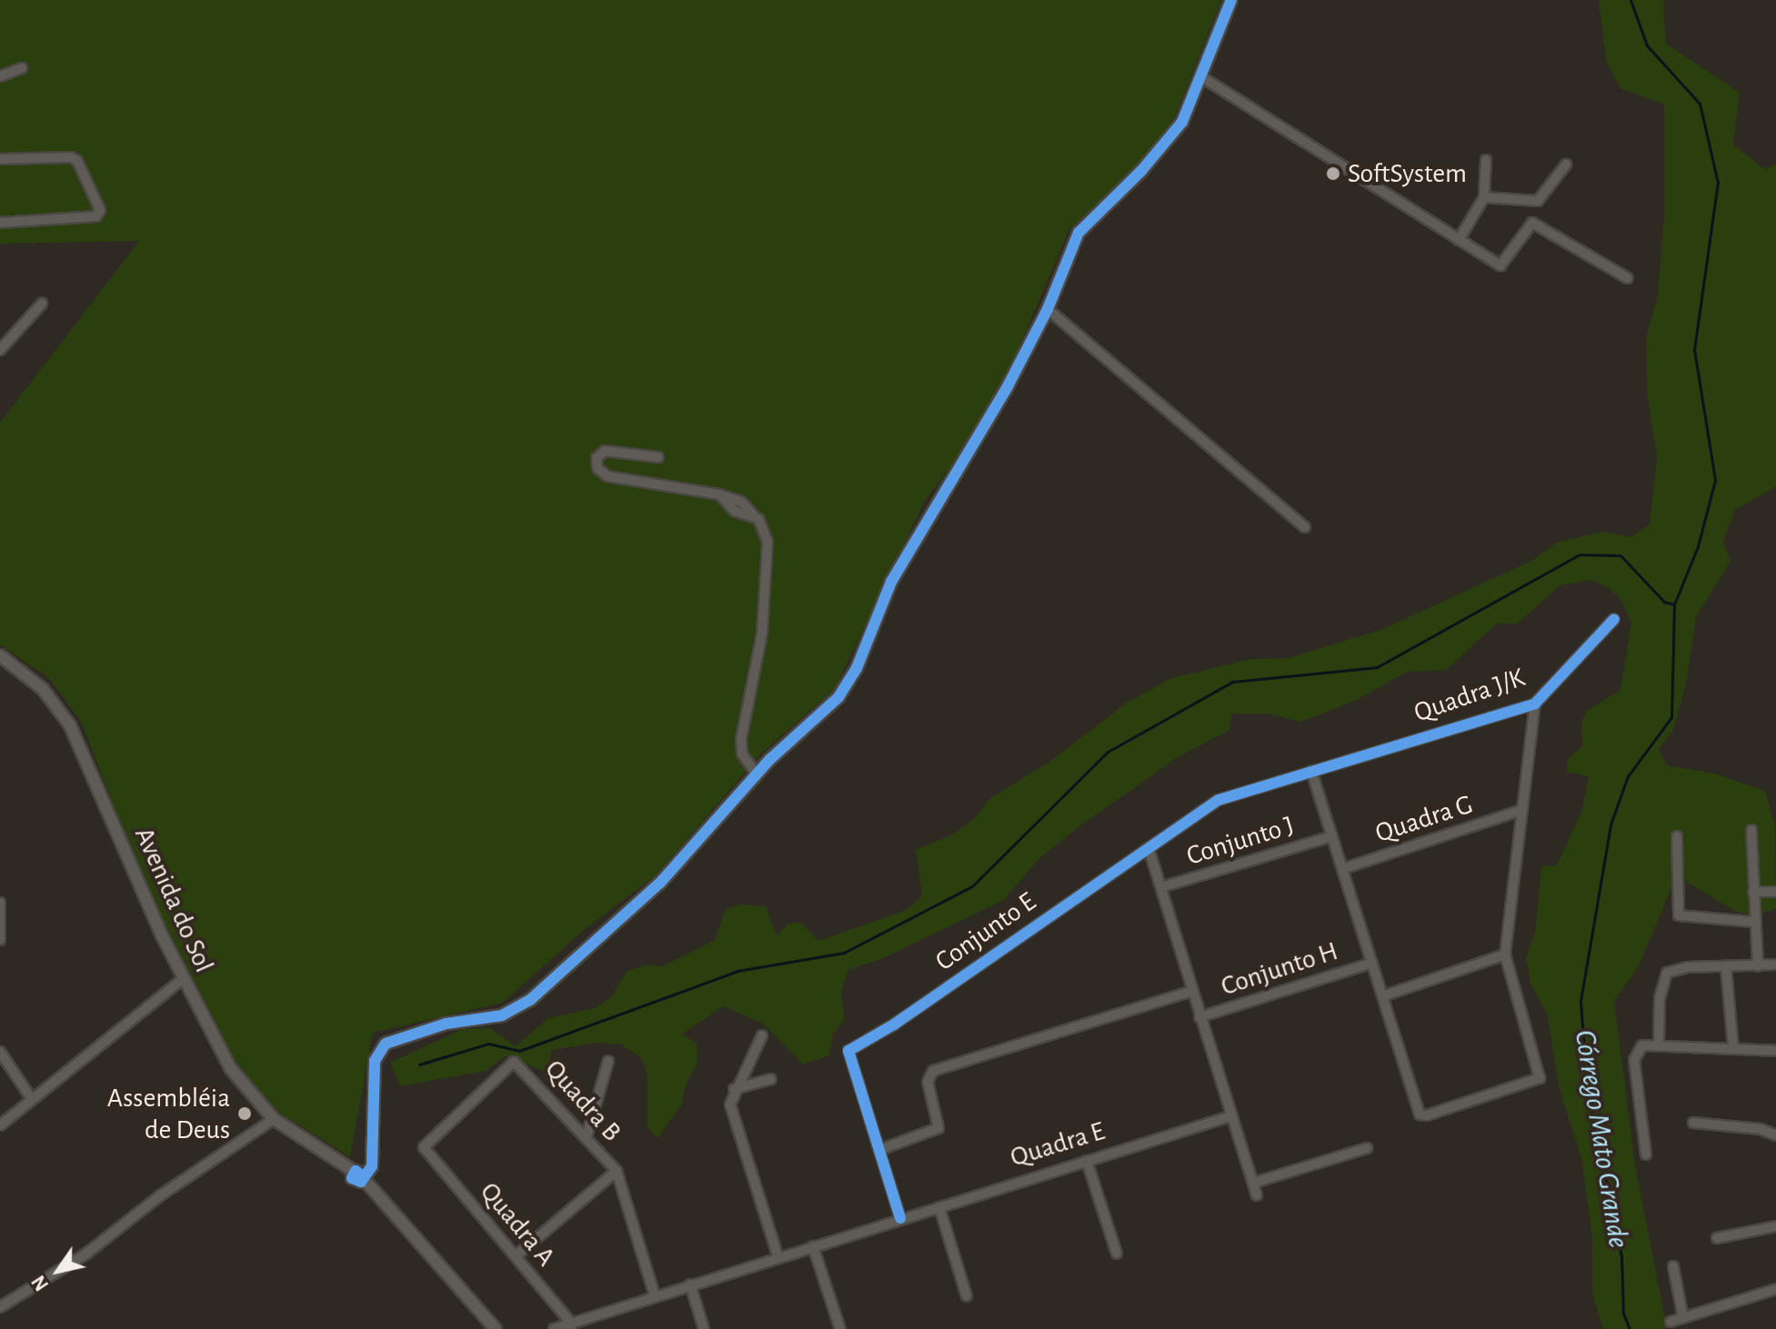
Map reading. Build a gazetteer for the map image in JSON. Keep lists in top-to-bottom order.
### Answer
{
  "streets": {
    "street": [
      "Quadra J/K",
      "Quadra G",
      "Conjunto J",
      "Avenida do Sol",
      "Conjunto E",
      "Conjunto H",
      "Quadra B",
      "Quadra E",
      "Quadra A"
    ]
  },
  "crossings": [
    ["Quadra J/K", "Conjunto E"],
    ["Quadra B", "Quadra E"],
    ["Quadra B", "Quadra A"],
    ["Quadra E", "Quadra A"]
  ],
  "water": ["Córrego Mato Grande"],
  "places": ["SoftSystem", "Assembléia de Deus"],
  "north": "bottom left"
}
